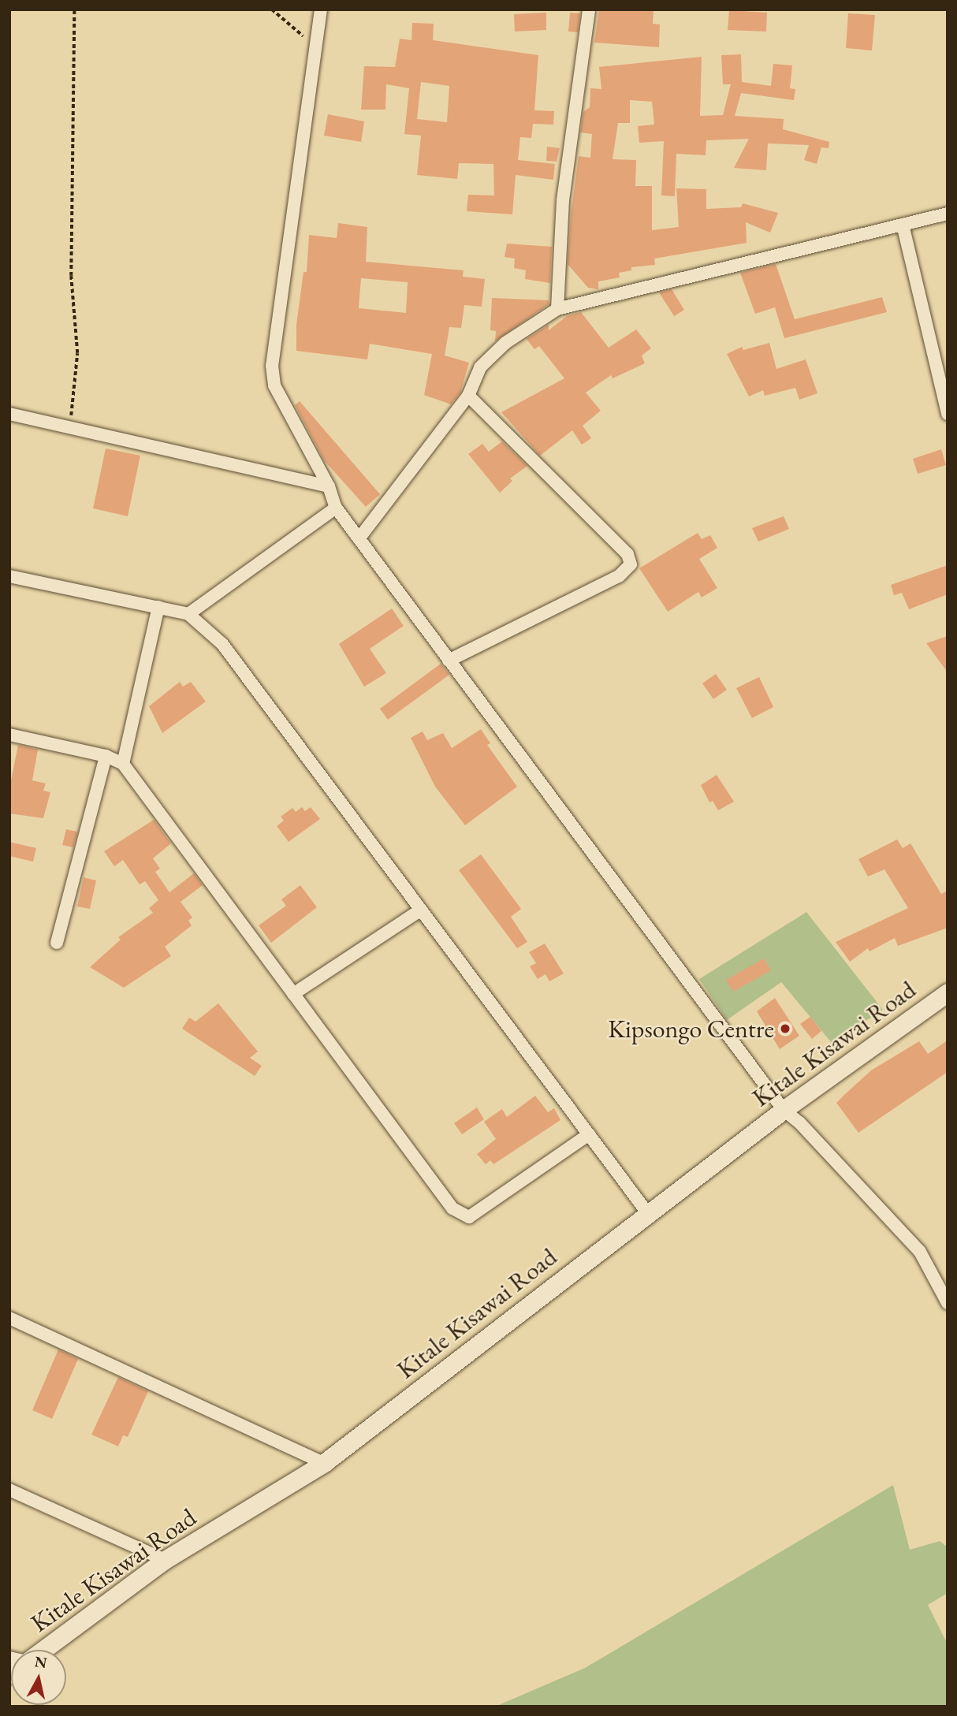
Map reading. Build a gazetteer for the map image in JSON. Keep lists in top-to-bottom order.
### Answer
{
  "streets": {
    "street": ["Kitale Kisawai Road"]
  },
  "places": ["Kipsongo Centre"],
  "north": "top"
}
